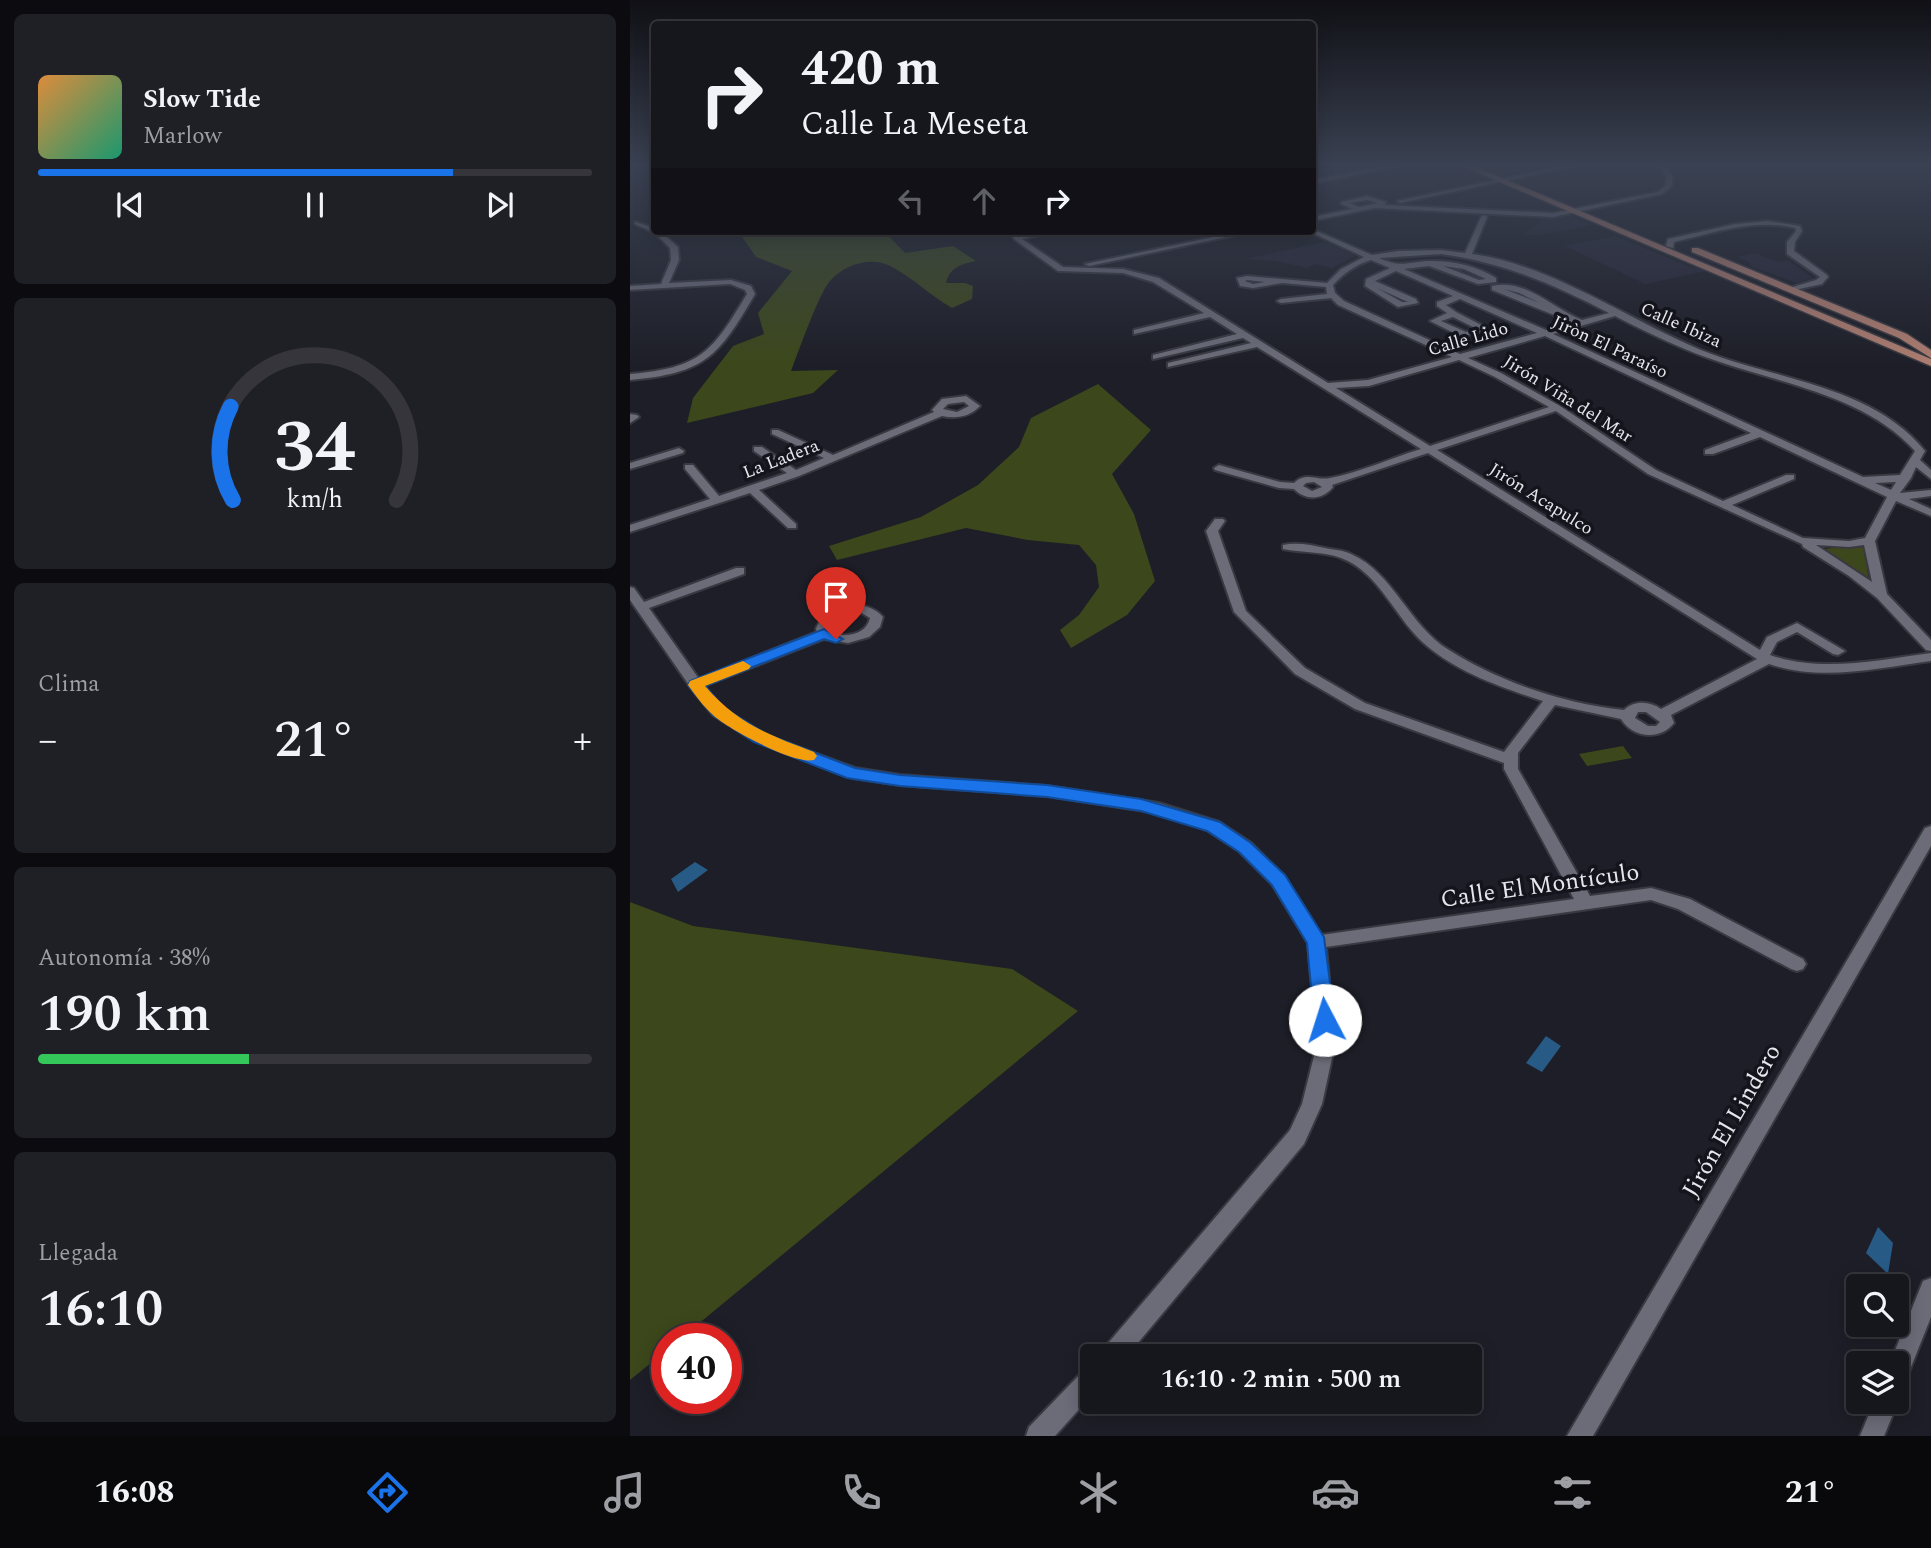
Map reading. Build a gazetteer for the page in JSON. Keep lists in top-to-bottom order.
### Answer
{
  "streets": {
    "street": [
      "Calle Ibiza",
      "Calle Lido",
      "Jiròn El Paraíso",
      "Jirón Viña del Mar",
      "La Ladera",
      "Jirón Acapulco",
      "Calle El Montículo",
      "Jirón El Lindero"
    ]
  },
  "crossings": [
    ["Calle Ibiza", "Calle Lido"],
    ["Calle Ibiza", "Jiròn El Paraíso"],
    ["Calle Lido", "Jiròn El Paraíso"],
    ["Calle Lido", "Jirón Viña del Mar"],
    ["Calle Lido", "Jirón Acapulco"]
  ],
  "page": {
    "turn": ["420 m", "Calle La Meseta"],
    "song": ["Slow Tide", "Marlow"],
    "tile": [
      "Clima",
      ["Autonomía · 38%", "190 km"],
      ["Llegada", "16:10"]
    ],
    "heat": ["−", "21°", "+"],
    "limit": "40",
    "trip": "16:10 · 2 min · 500 m",
    "tabs": ["16:08", "21°"],
    "gauge": ["34", "km/h"]
  }
}
